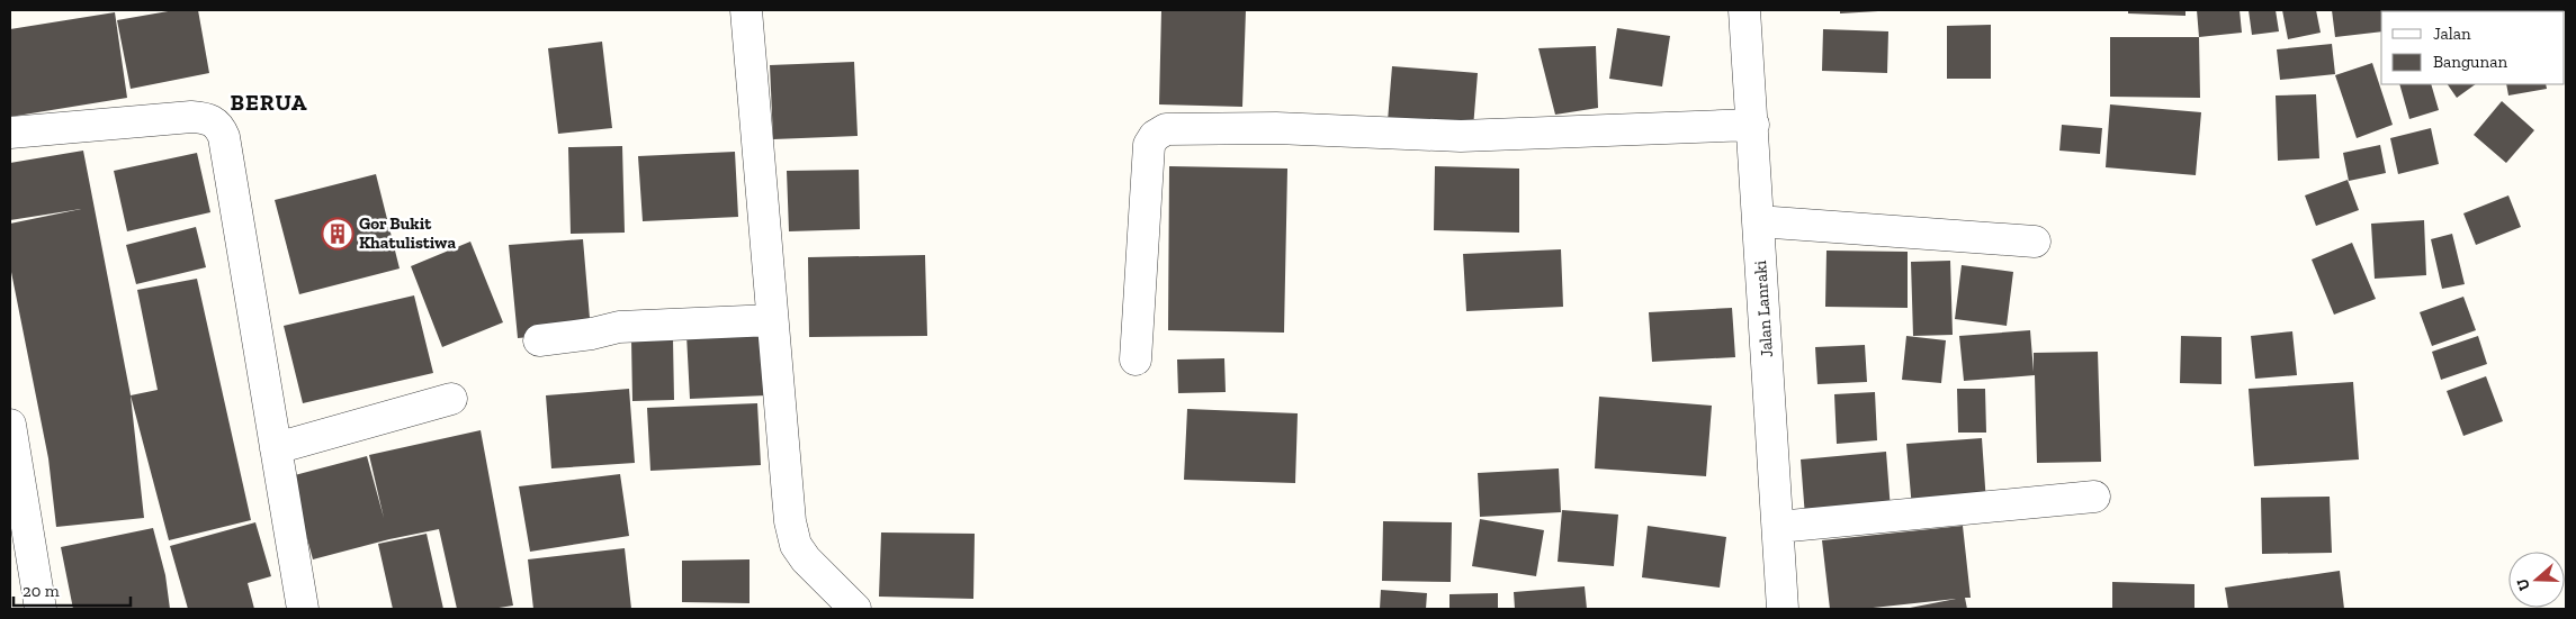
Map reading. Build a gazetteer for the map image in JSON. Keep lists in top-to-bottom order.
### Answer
{
  "streets": {
    "street": ["Jalan Lanraki"]
  },
  "districts": ["BERUA"],
  "places": {
    "building": ["Gor Bukit Khatulistiwa"]
  },
  "legend": ["Jalan", "Bangunan"],
  "scale_bar": "20 m",
  "north": "left"
}
